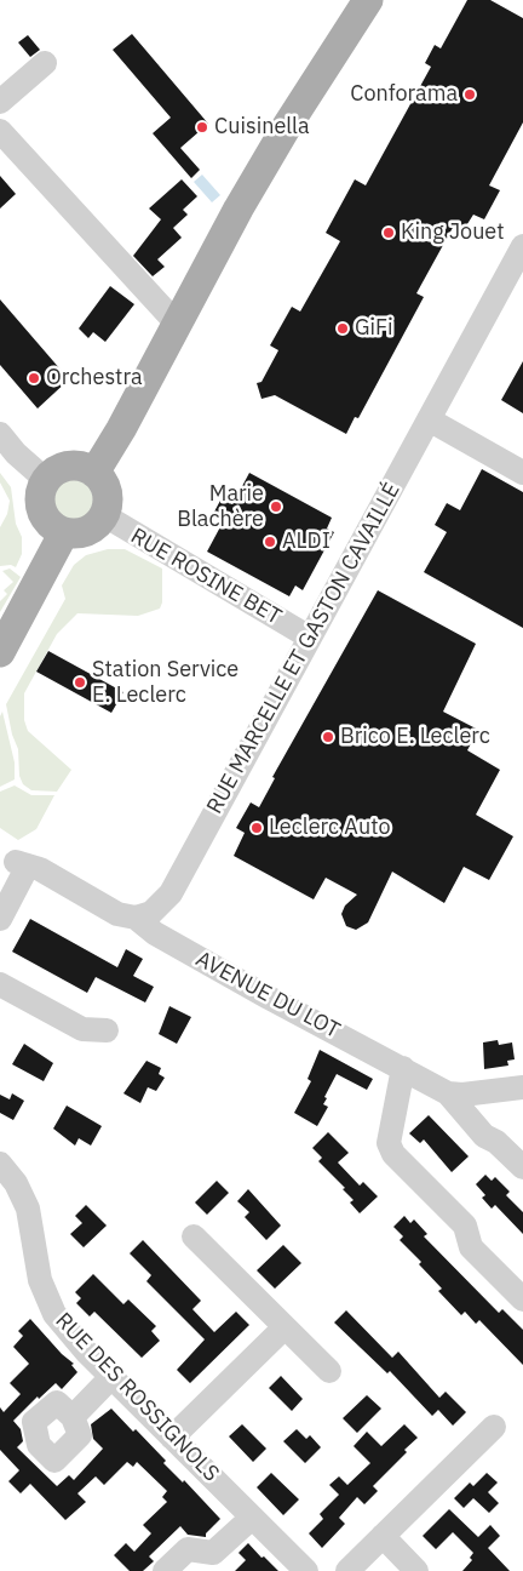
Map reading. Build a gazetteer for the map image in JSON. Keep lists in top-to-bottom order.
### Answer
{
  "streets": {
    "street": [
      "RUE ROSINE BET",
      "RUE MARCELLE ET GASTON CAVAILLÉ",
      "AVENUE DU LOT",
      "RUE DES ROSSIGNOLS"
    ]
  },
  "crossings": [
    ["RUE ROSINE BET", "RUE MARCELLE ET GASTON CAVAILLÉ"],
    ["RUE MARCELLE ET GASTON CAVAILLÉ", "AVENUE DU LOT"]
  ],
  "places": [
    "Conforama",
    "Cuisinella",
    "King Jouet",
    "GiFi",
    "Orchestra",
    "Marie Blachère",
    "ALDI",
    "Station Service E. Leclerc",
    "Brico E. Leclerc",
    "Leclerc Auto"
  ]
}
